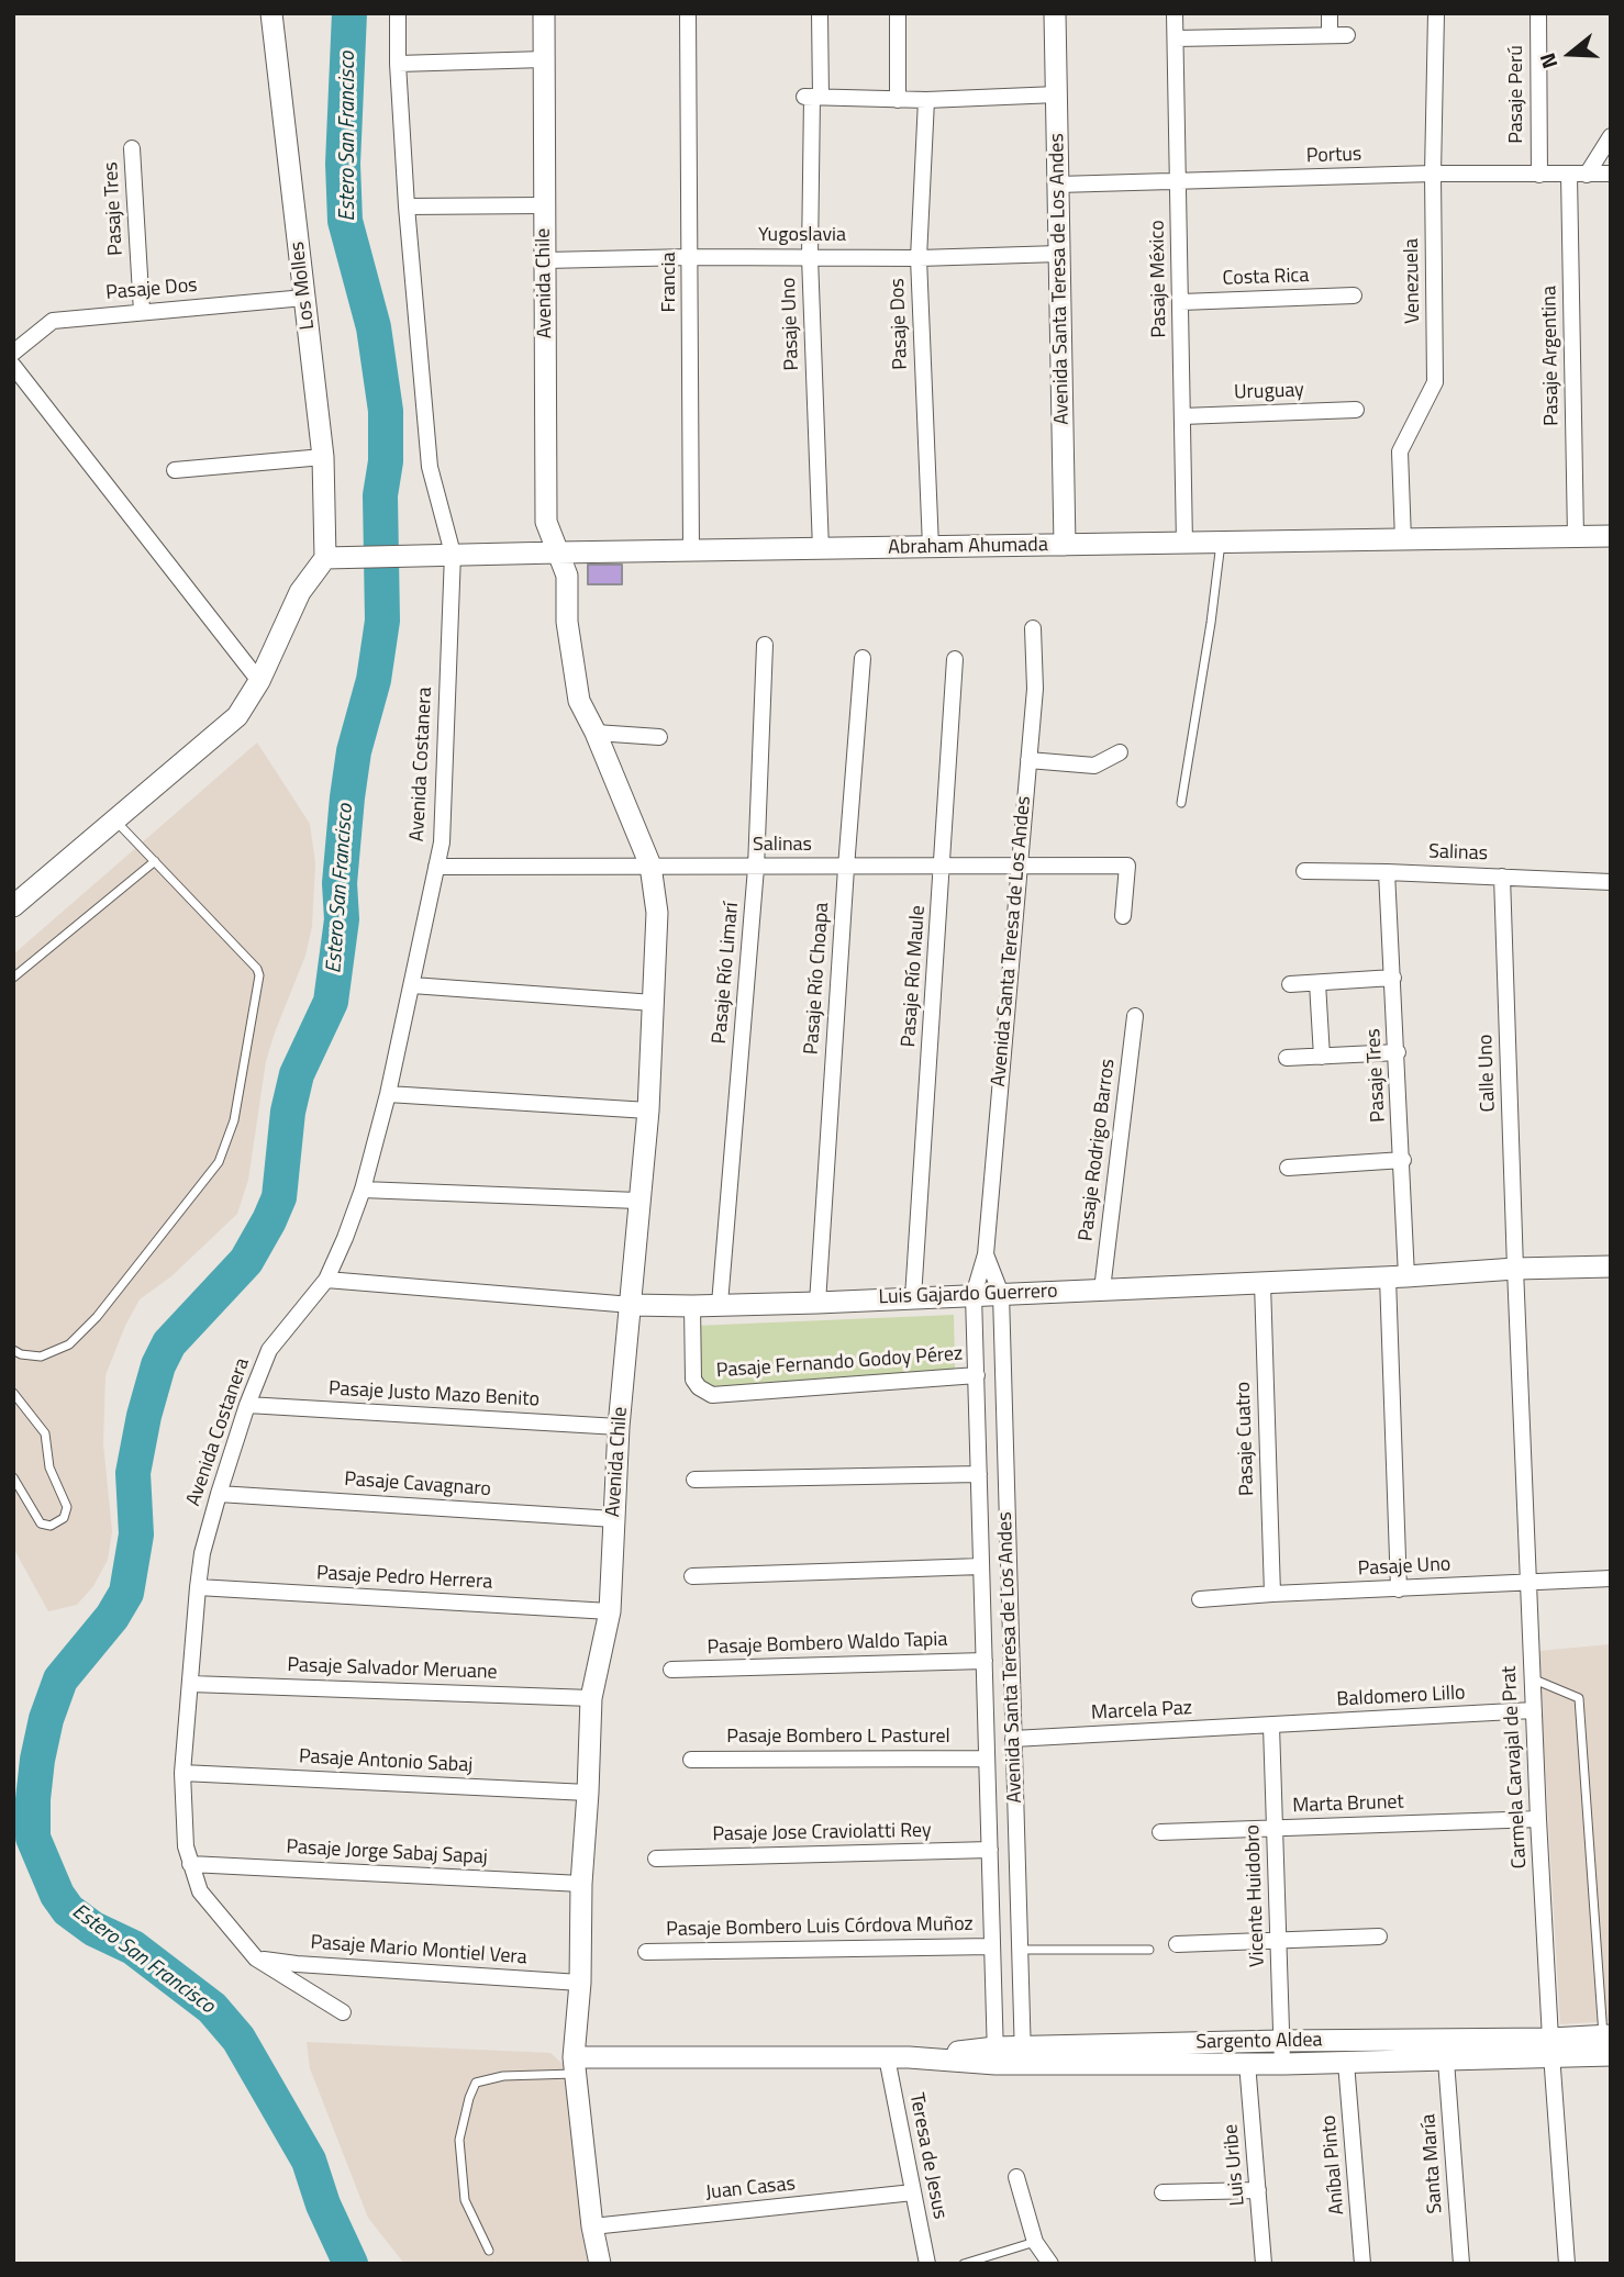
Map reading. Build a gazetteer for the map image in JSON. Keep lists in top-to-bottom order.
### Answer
{
  "streets": {
    "street": [
      "Pasaje Perú",
      "Portus",
      "Pasaje Tres",
      "Yugoslavia",
      "Costa Rica",
      "Avenida Santa Teresa de Los Andes",
      "Pasaje México",
      "Venezuela",
      "Francia",
      "Avenida Chile",
      "Los Molles",
      "Pasaje Dos",
      "Pasaje Uno",
      "Pasaje Argentina",
      "Uruguay",
      "Abraham Ahumada",
      "Avenida Costanera",
      "Salinas",
      "Pasaje Río Limarí",
      "Pasaje Río Maule",
      "Pasaje Río Choapa",
      "Calle Uno",
      "Pasaje Rodrigo Barros",
      "Luis Gajardo Guerrero",
      "Pasaje Fernando Godoy Pérez",
      "Pasaje Justo Mazo Benito",
      "Pasaje Cuatro",
      "Pasaje Cavagnaro",
      "Pasaje Pedro Herrera",
      "Pasaje Bombero Waldo Tapia",
      "Pasaje Salvador Meruane",
      "Baldomero Lillo",
      "Marcela Paz",
      "Pasaje Bombero L Pasturel",
      "Pasaje Antonio Sabaj",
      "Carmela Carvajal de Prat",
      "Marta Brunet",
      "Pasaje Jose Craviolatti Rey",
      "Pasaje Jorge Sabaj Sapaj",
      "Vicente Huidobro",
      "Pasaje Bombero Luis Córdova Muñoz",
      "Pasaje Mario Montiel Vera",
      "Sargento Aldea",
      "Teresa de Jesus",
      "Santa María",
      "Luis Uribe",
      "Aníbal Pinto",
      "Juan Casas"
    ]
  },
  "crossings": [
    ["Pasaje Perú", "Portus"],
    ["Portus", "Avenida Santa Teresa de Los Andes"],
    ["Portus", "Pasaje México"],
    ["Portus", "Venezuela"],
    ["Portus", "Pasaje Argentina"],
    ["Pasaje Tres", "Pasaje Dos"],
    ["Pasaje Tres", "Pasaje Uno"],
    ["Pasaje Tres", "Salinas"],
    ["Pasaje Tres", "Luis Gajardo Guerrero"],
    ["Yugoslavia", "Avenida Santa Teresa de Los Andes"],
    ["Yugoslavia", "Francia"],
    ["Yugoslavia", "Avenida Chile"],
    ["Yugoslavia", "Pasaje Dos"],
    ["Yugoslavia", "Pasaje Uno"],
    ["Costa Rica", "Pasaje México"],
    ["Avenida Santa Teresa de Los Andes", "Abraham Ahumada"],
    ["Avenida Santa Teresa de Los Andes", "Salinas"],
    ["Avenida Santa Teresa de Los Andes", "Luis Gajardo Guerrero"],
    ["Avenida Santa Teresa de Los Andes", "Pasaje Fernando Godoy Pérez"],
    ["Avenida Santa Teresa de Los Andes", "Pasaje Bombero Waldo Tapia"],
    ["Avenida Santa Teresa de Los Andes", "Marcela Paz"],
    ["Avenida Santa Teresa de Los Andes", "Pasaje Bombero L Pasturel"],
    ["Avenida Santa Teresa de Los Andes", "Pasaje Jose Craviolatti Rey"],
    ["Avenida Santa Teresa de Los Andes", "Pasaje Bombero Luis Córdova Muñoz"],
    ["Avenida Santa Teresa de Los Andes", "Sargento Aldea"],
    ["Pasaje México", "Uruguay"],
    ["Pasaje México", "Abraham Ahumada"],
    ["Venezuela", "Abraham Ahumada"],
    ["Francia", "Abraham Ahumada"],
    ["Avenida Chile", "Abraham Ahumada"],
    ["Avenida Chile", "Salinas"],
    ["Avenida Chile", "Luis Gajardo Guerrero"],
    ["Avenida Chile", "Pasaje Justo Mazo Benito"],
    ["Avenida Chile", "Pasaje Cavagnaro"],
    ["Avenida Chile", "Pasaje Pedro Herrera"],
    ["Avenida Chile", "Pasaje Salvador Meruane"],
    ["Avenida Chile", "Pasaje Antonio Sabaj"],
    ["Avenida Chile", "Pasaje Jorge Sabaj Sapaj"],
    ["Avenida Chile", "Pasaje Mario Montiel Vera"],
    ["Avenida Chile", "Sargento Aldea"],
    ["Avenida Chile", "Juan Casas"],
    ["Los Molles", "Pasaje Dos"],
    ["Los Molles", "Abraham Ahumada"],
    ["Pasaje Dos", "Abraham Ahumada"],
    ["Pasaje Uno", "Abraham Ahumada"],
    ["Pasaje Uno", "Pasaje Cuatro"],
    ["Pasaje Uno", "Carmela Carvajal de Prat"],
    ["Pasaje Argentina", "Abraham Ahumada"],
    ["Abraham Ahumada", "Avenida Costanera"],
    ["Avenida Costanera", "Salinas"],
    ["Avenida Costanera", "Luis Gajardo Guerrero"],
    ["Avenida Costanera", "Pasaje Justo Mazo Benito"],
    ["Avenida Costanera", "Pasaje Cavagnaro"],
    ["Avenida Costanera", "Pasaje Pedro Herrera"],
    ["Avenida Costanera", "Pasaje Salvador Meruane"],
    ["Avenida Costanera", "Pasaje Antonio Sabaj"],
    ["Avenida Costanera", "Pasaje Jorge Sabaj Sapaj"],
    ["Avenida Costanera", "Pasaje Mario Montiel Vera"],
    ["Salinas", "Pasaje Río Limarí"],
    ["Salinas", "Pasaje Río Maule"],
    ["Salinas", "Pasaje Río Choapa"],
    ["Salinas", "Calle Uno"],
    ["Pasaje Río Limarí", "Luis Gajardo Guerrero"],
    ["Pasaje Río Maule", "Luis Gajardo Guerrero"],
    ["Pasaje Río Choapa", "Luis Gajardo Guerrero"],
    ["Calle Uno", "Luis Gajardo Guerrero"],
    ["Calle Uno", "Carmela Carvajal de Prat"],
    ["Pasaje Rodrigo Barros", "Luis Gajardo Guerrero"],
    ["Luis Gajardo Guerrero", "Pasaje Fernando Godoy Pérez"],
    ["Luis Gajardo Guerrero", "Pasaje Cuatro"],
    ["Luis Gajardo Guerrero", "Carmela Carvajal de Prat"],
    ["Baldomero Lillo", "Marcela Paz"],
    ["Baldomero Lillo", "Carmela Carvajal de Prat"],
    ["Baldomero Lillo", "Vicente Huidobro"],
    ["Marcela Paz", "Vicente Huidobro"],
    ["Carmela Carvajal de Prat", "Marta Brunet"],
    ["Carmela Carvajal de Prat", "Sargento Aldea"],
    ["Marta Brunet", "Vicente Huidobro"],
    ["Vicente Huidobro", "Sargento Aldea"],
    ["Sargento Aldea", "Teresa de Jesus"],
    ["Sargento Aldea", "Santa María"],
    ["Sargento Aldea", "Luis Uribe"],
    ["Sargento Aldea", "Aníbal Pinto"],
    ["Teresa de Jesus", "Juan Casas"]
  ],
  "water": ["Estero San Francisco"],
  "north": "left"
}
